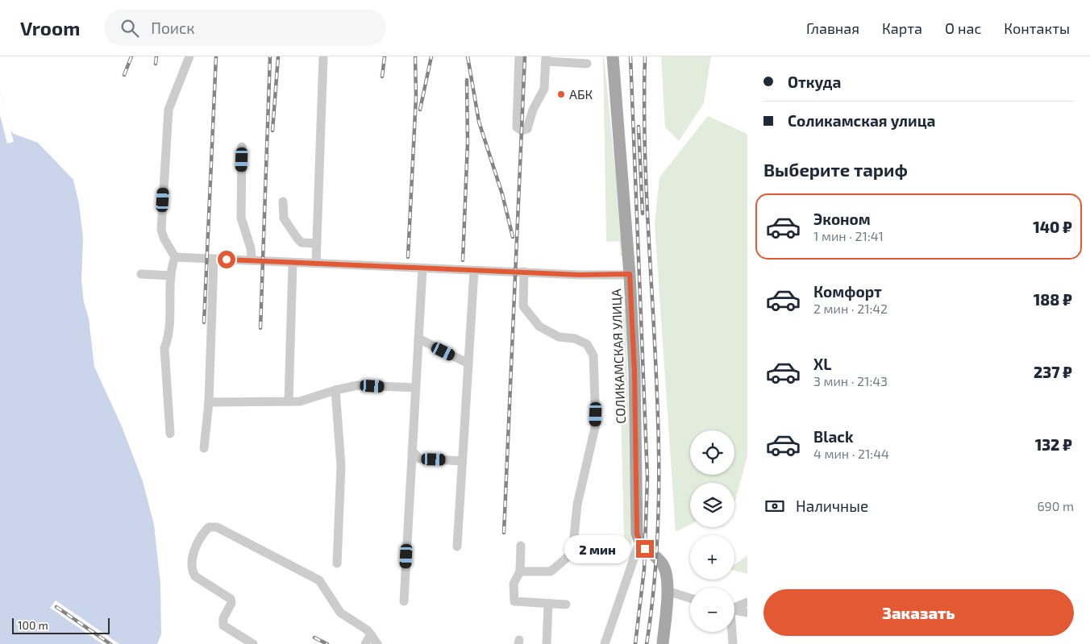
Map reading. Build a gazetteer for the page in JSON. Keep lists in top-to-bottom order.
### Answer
{
  "streets": {
    "main road": ["СОЛИКАМСКАЯ УЛИЦА"]
  },
  "places": ["АБК"],
  "scale_bar": "100 m",
  "page": {
    "header": "Vroom",
    "search": "Поиск",
    "nav": [
      "Главная",
      "Карта",
      "О нас",
      "Контакты"
    ],
    "banner": ["Откуда", "Соликамская улица"],
    "heading": "Выберите тариф",
    "list": [
      {
        "name": "Эконом",
        "note": "1 мин · 21:41",
        "value": "140 ₽"
      },
      {
        "name": "Комфорт",
        "note": "2 мин · 21:42",
        "value": "188 ₽"
      },
      {
        "name": "XL",
        "note": "3 мин · 21:43",
        "value": "237 ₽"
      },
      {
        "name": "Black",
        "note": "4 мин · 21:44",
        "value": "132 ₽"
      }
    ],
    "map_buttons": ["+", "−"],
    "pay": ["Наличные", "690 m"],
    "bubble": "2 мин",
    "buttons": "Заказать",
    "scale": "100 m"
  }
}
